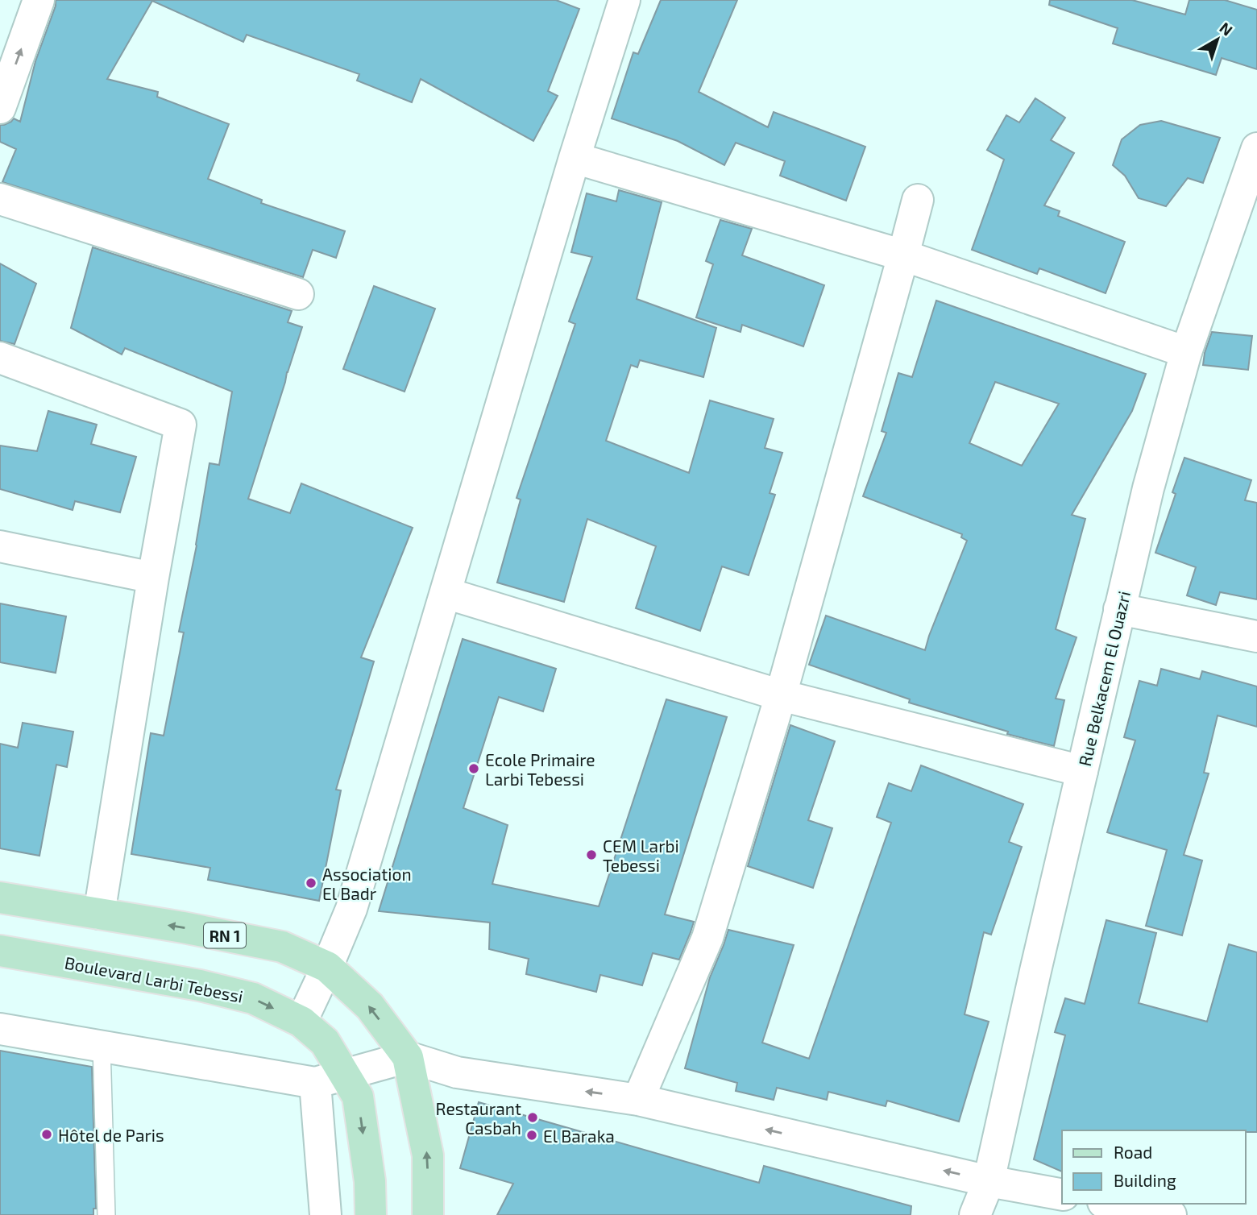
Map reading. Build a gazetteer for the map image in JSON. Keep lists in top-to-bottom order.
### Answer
{
  "streets": {
    "main road": ["RN 1", "Boulevard Larbi Tebessi"],
    "street": ["Rue Belkacem El Ouazri"]
  },
  "places": [
    "Ecole Primaire Larbi Tebessi",
    "CEM Larbi Tebessi",
    "Association El Badr",
    "Restaurant Casbah",
    "Hôtel de Paris",
    "El Baraka"
  ],
  "legend": ["Road", "Building"],
  "north": "top right"
}
